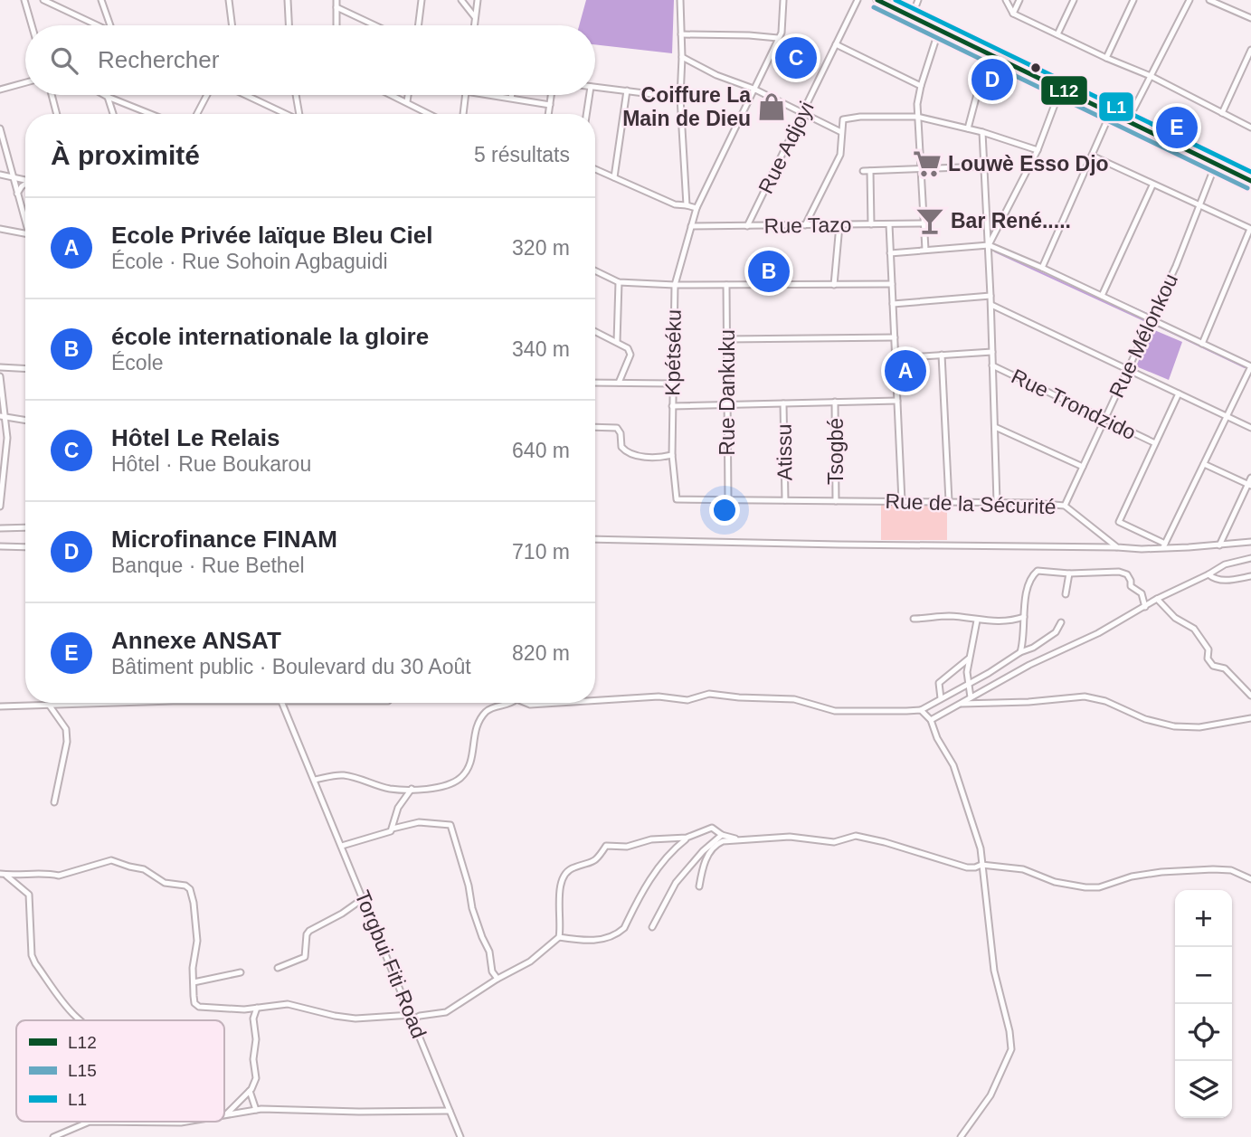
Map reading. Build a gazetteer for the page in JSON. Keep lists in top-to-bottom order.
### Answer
{
  "streets": {
    "street": [
      "Rue Adjoyi",
      "Rue Tazo",
      "Rue Mélonkou",
      "Kpétséku",
      "Rue Dankuku",
      "Rue Trondzido",
      "Tsogbé",
      "Atissu",
      "Rue de la Sécurité",
      "Torgbui Fiti Road"
    ]
  },
  "crossings": [
    ["Rue Adjoyi", "Rue Tazo"],
    ["Rue Tazo", "Kpétséku"],
    ["Rue Mélonkou", "Rue Trondzido"],
    ["Rue Mélonkou", "Rue de la Sécurité"],
    ["Kpétséku", "Rue de la Sécurité"],
    ["Rue Dankuku", "Rue de la Sécurité"],
    ["Tsogbé", "Rue de la Sécurité"],
    ["Atissu", "Rue de la Sécurité"]
  ],
  "places": {
    "shop": ["Coiffure La Main de Dieu"],
    "supermarket": ["Louwè Esso Djo"],
    "bar": ["Bar René....."]
  },
  "lines": ["transit line L12", "transit line L1", "transit line L15"],
  "legend": ["L12", "L15", "L1"],
  "page": {
    "search": "Rechercher",
    "pins": [
      "C",
      "D",
      "E",
      "B",
      "A"
    ],
    "heading": ["À proximité", "5 résultats"],
    "list": [
      {
        "mark": "A",
        "name": "Ecole Privée laïque Bleu Ciel",
        "note": "École · Rue Sohoin Agbaguidi",
        "value": "320 m"
      },
      {
        "mark": "B",
        "name": "école internationale la gloire",
        "note": "École",
        "value": "340 m"
      },
      {
        "mark": "C",
        "name": "Hôtel Le Relais",
        "note": "Hôtel · Rue Boukarou",
        "value": "640 m"
      },
      {
        "mark": "D",
        "name": "Microfinance FINAM",
        "note": "Banque · Rue Bethel",
        "value": "710 m"
      },
      {
        "mark": "E",
        "name": "Annexe ANSAT",
        "note": "Bâtiment public · Boulevard du 30 Août",
        "value": "820 m"
      }
    ],
    "map_buttons": ["+", "−"]
  }
}
